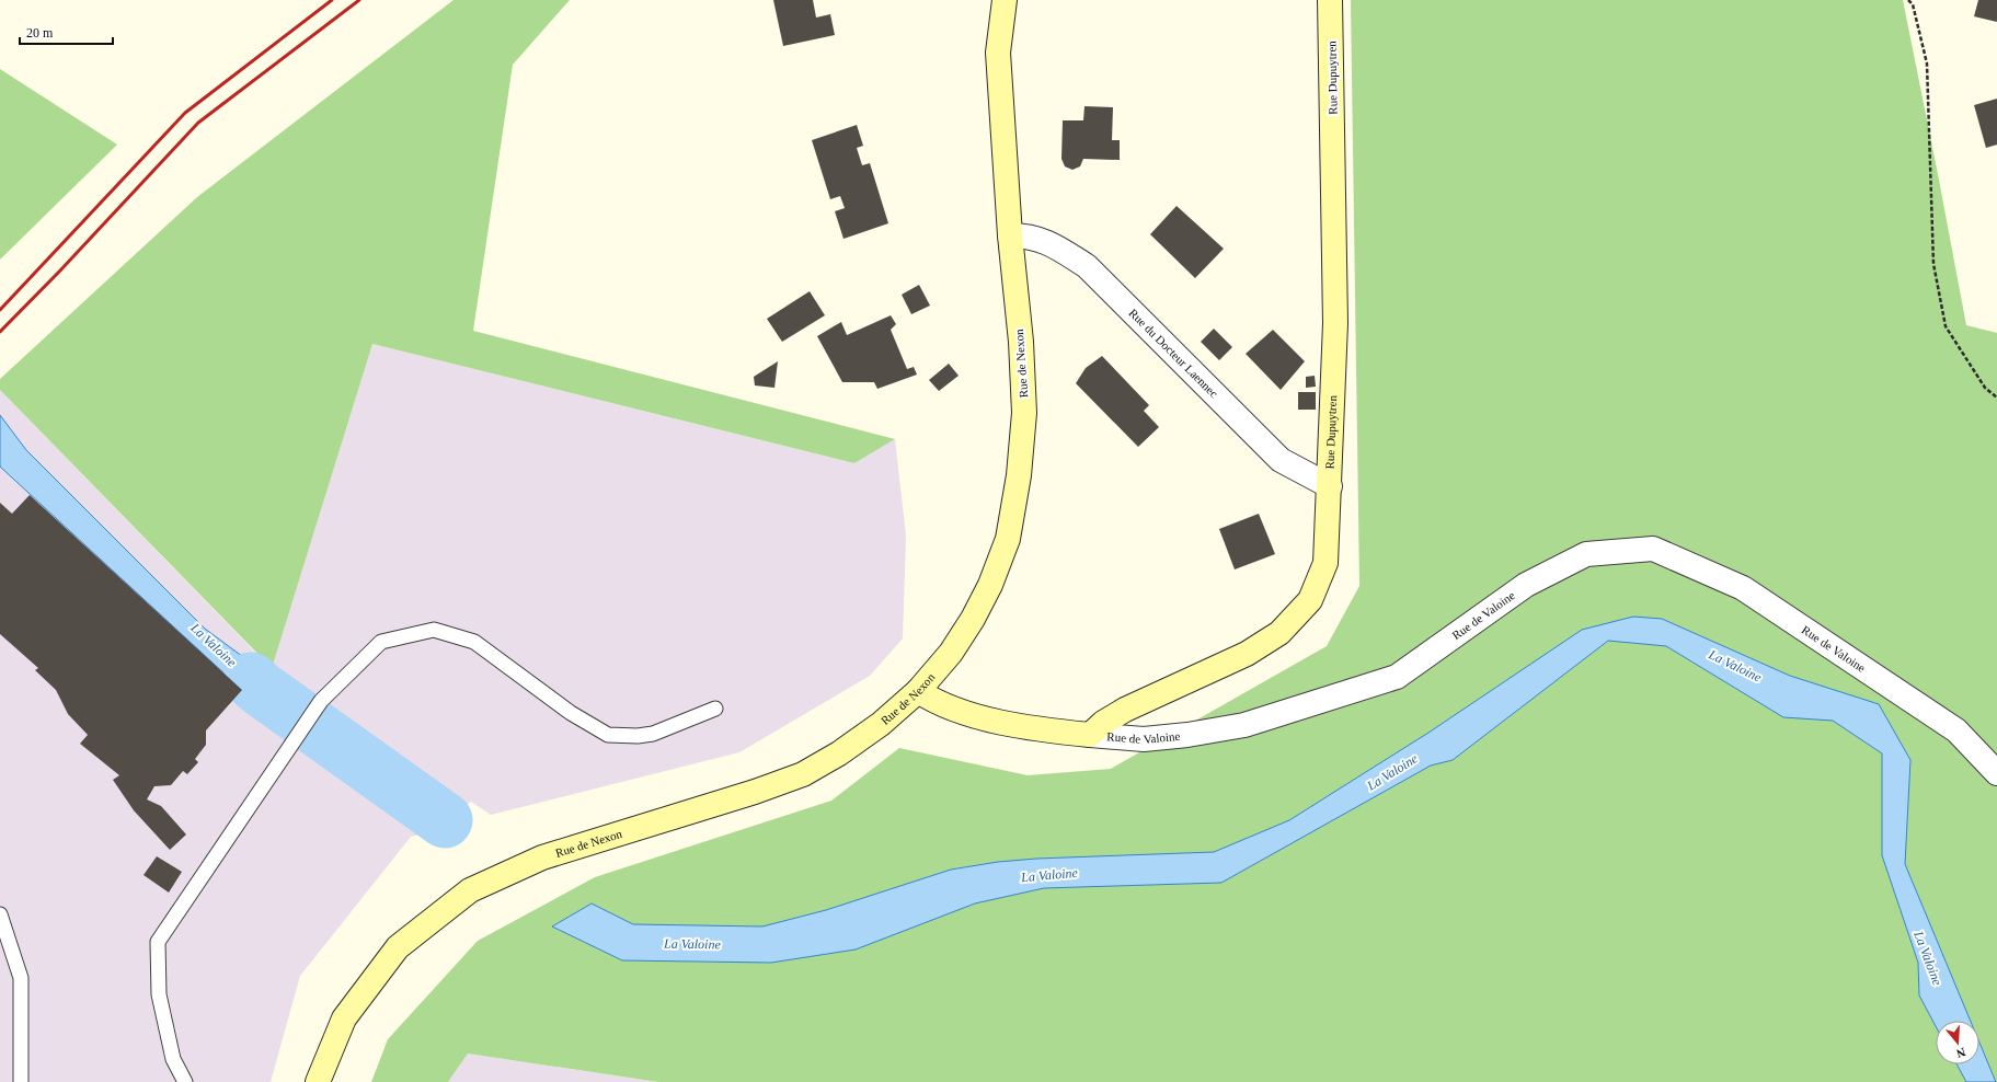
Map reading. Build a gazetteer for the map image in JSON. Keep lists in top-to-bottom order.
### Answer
{
  "streets": {
    "main road": ["Rue Dupuytren", "Rue de Nexon", "Rue de Valoine"],
    "street": ["Rue du Docteur Laennec"]
  },
  "crossings": [
    ["Rue Dupuytren", "Rue du Docteur Laennec"],
    ["Rue Dupuytren", "Rue de Valoine"],
    ["Rue du Docteur Laennec", "Rue de Nexon"],
    ["Rue de Nexon", "Rue de Valoine"]
  ],
  "water": ["La Valoine"],
  "scale_bar": "20 m",
  "north": "bottom"
}
